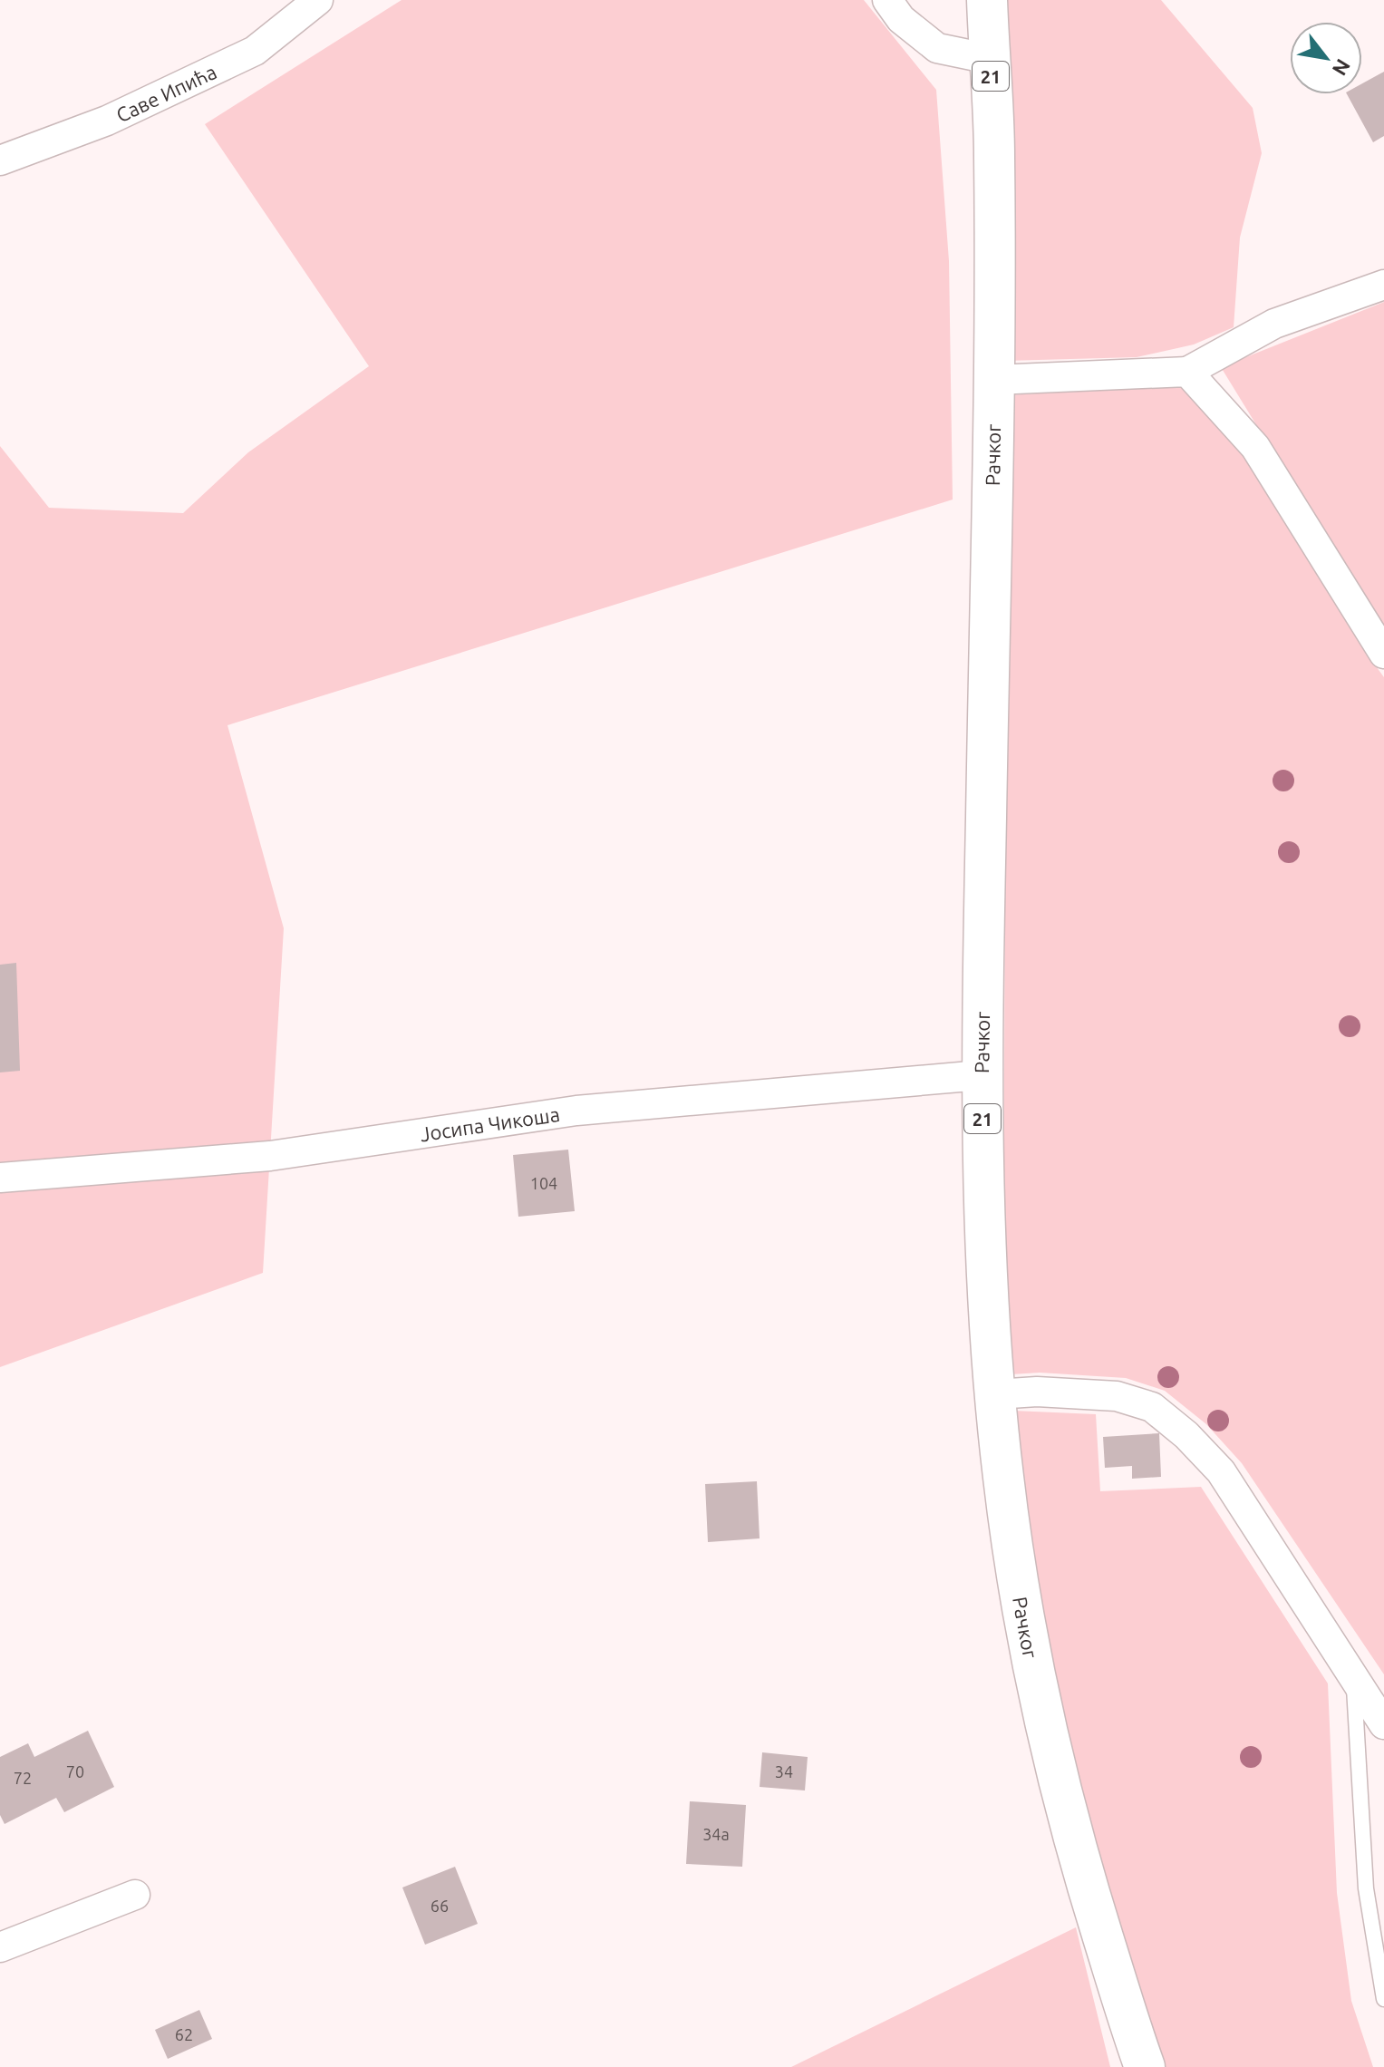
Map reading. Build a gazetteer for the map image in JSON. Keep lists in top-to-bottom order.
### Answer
{
  "streets": {
    "main road": ["21", "Рачког"],
    "street": ["Саве Ипића", "Јосипа Чикоша"]
  },
  "crossings": [
    ["Рачког", "Јосипа Чикоша"]
  ],
  "house_numbers": [
    "104",
    "70",
    "34",
    "72",
    "34a",
    "66",
    "62"
  ],
  "north": "bottom right"
}
